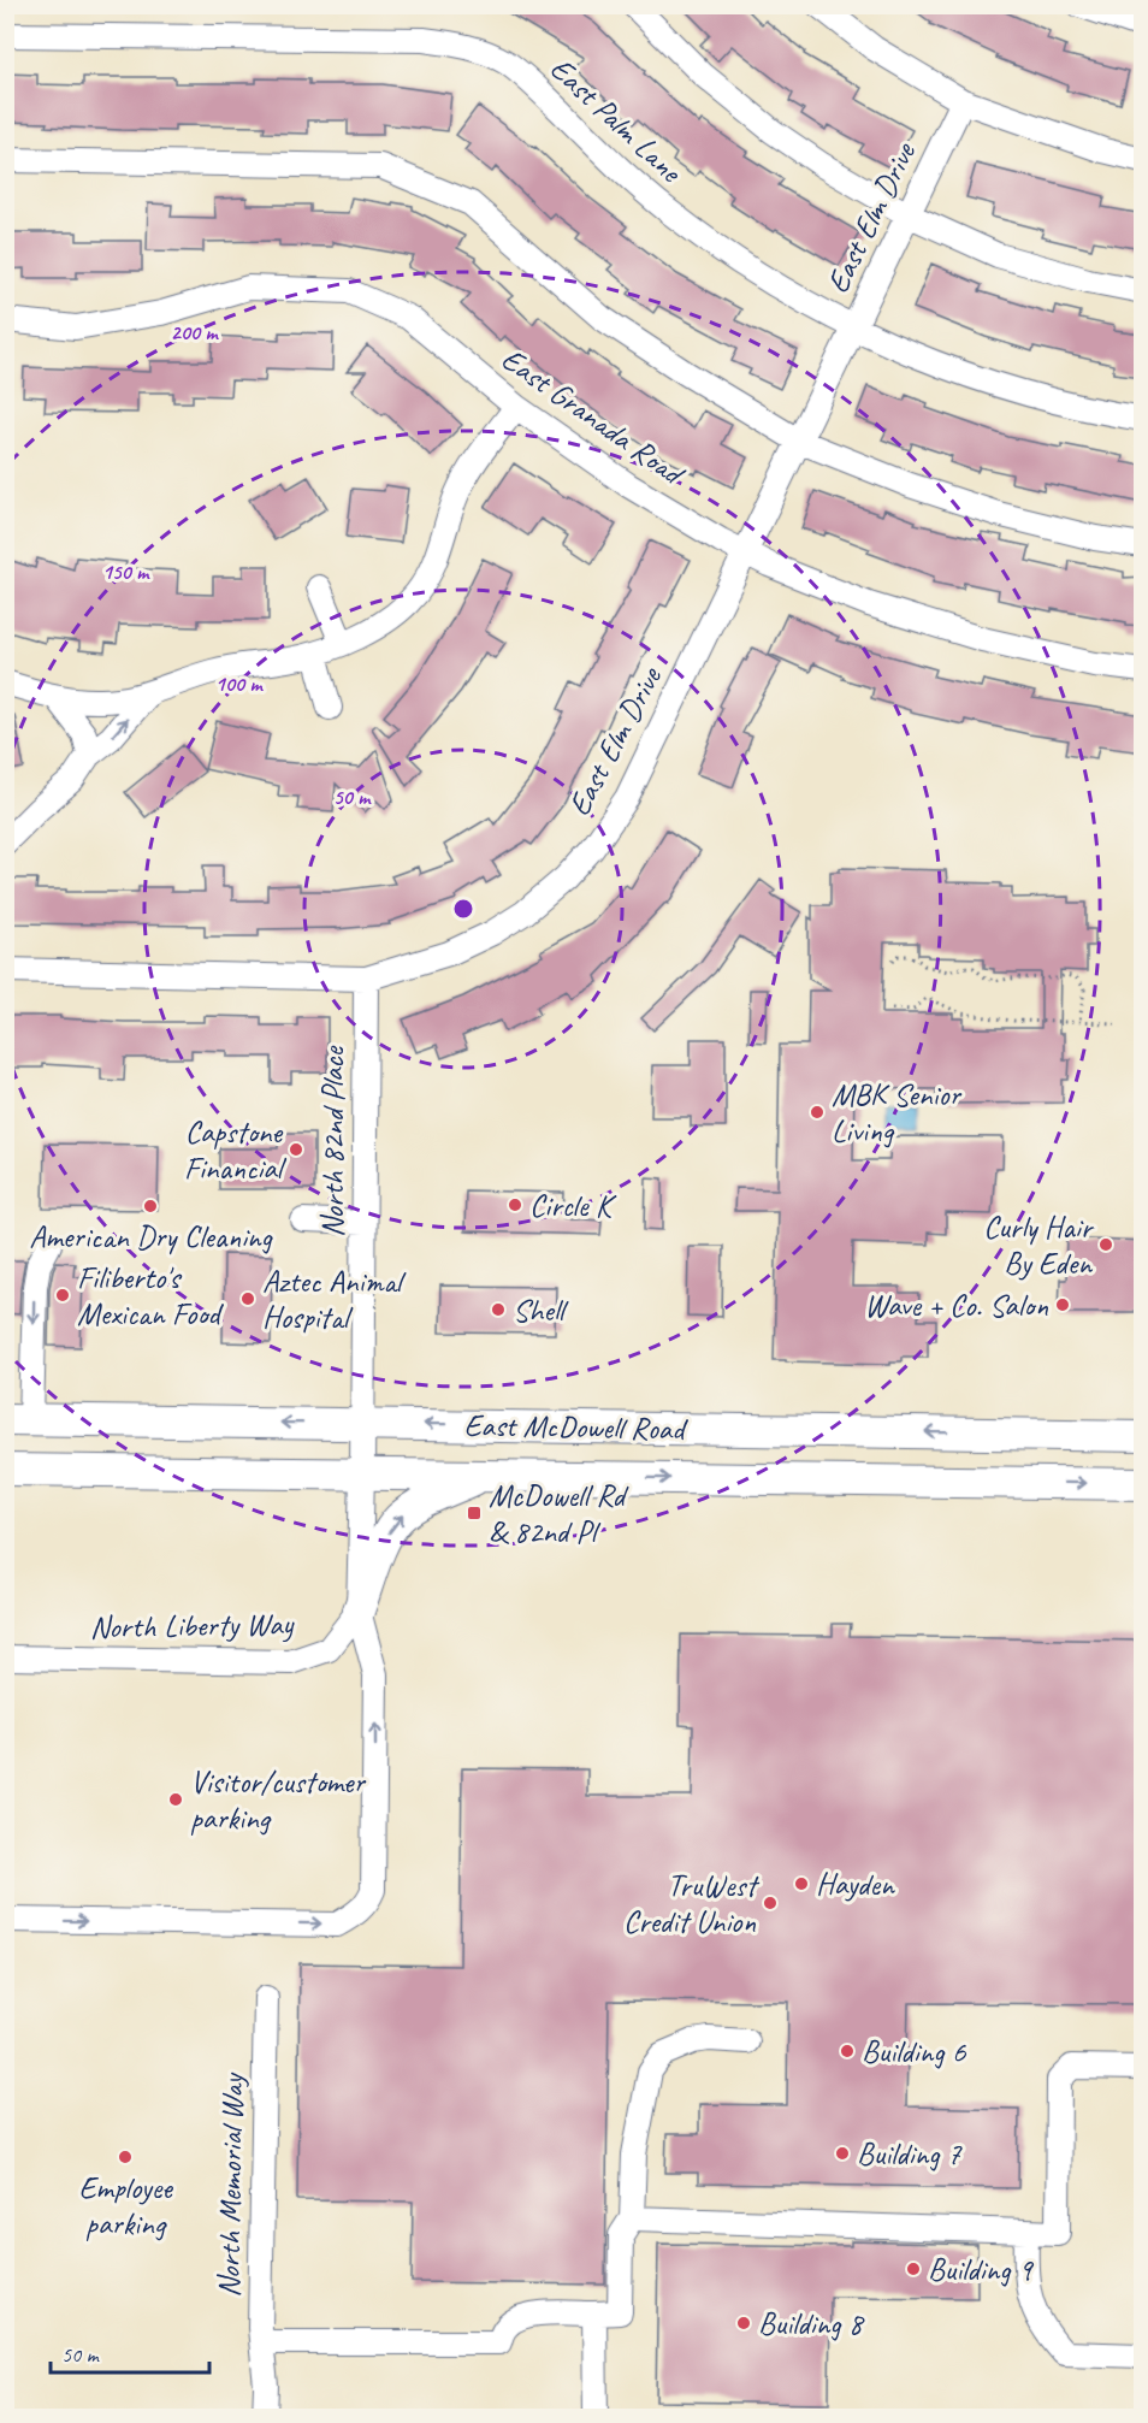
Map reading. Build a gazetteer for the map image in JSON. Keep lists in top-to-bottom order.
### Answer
{
  "streets": {
    "main road": ["East McDowell Road"],
    "street": [
      "East Palm Lane",
      "East Elm Drive",
      "East Granada Road",
      "North 82nd Place",
      "North Liberty Way",
      "North Memorial Way"
    ]
  },
  "crossings": [
    ["East Palm Lane", "East Elm Drive"],
    ["East Elm Drive", "East Granada Road"],
    ["East Elm Drive", "North 82nd Place"],
    ["North 82nd Place", "East McDowell Road"],
    ["North 82nd Place", "North Liberty Way"]
  ],
  "places": {
    "other": [
      "MBK Senior Living",
      "Capstone Financial",
      "Circle K",
      "American Dry Cleaning",
      "Curly Hair By Eden",
      "Filiberto's Mexican Food",
      "Aztec Animal Hospital",
      "Wave + Co. Salon",
      "Shell",
      "Visitor/customer parking",
      "Hayden",
      "TruWest Credit Union",
      "Building 6",
      "Building 7",
      "Employee parking",
      "Building 9",
      "Building 8"
    ],
    "transit": ["McDowell Rd & 82nd Pl"]
  },
  "scale_bar": "50 m",
  "rings": [
    "200 m",
    "150 m",
    "100 m",
    "50 m"
  ]
}
